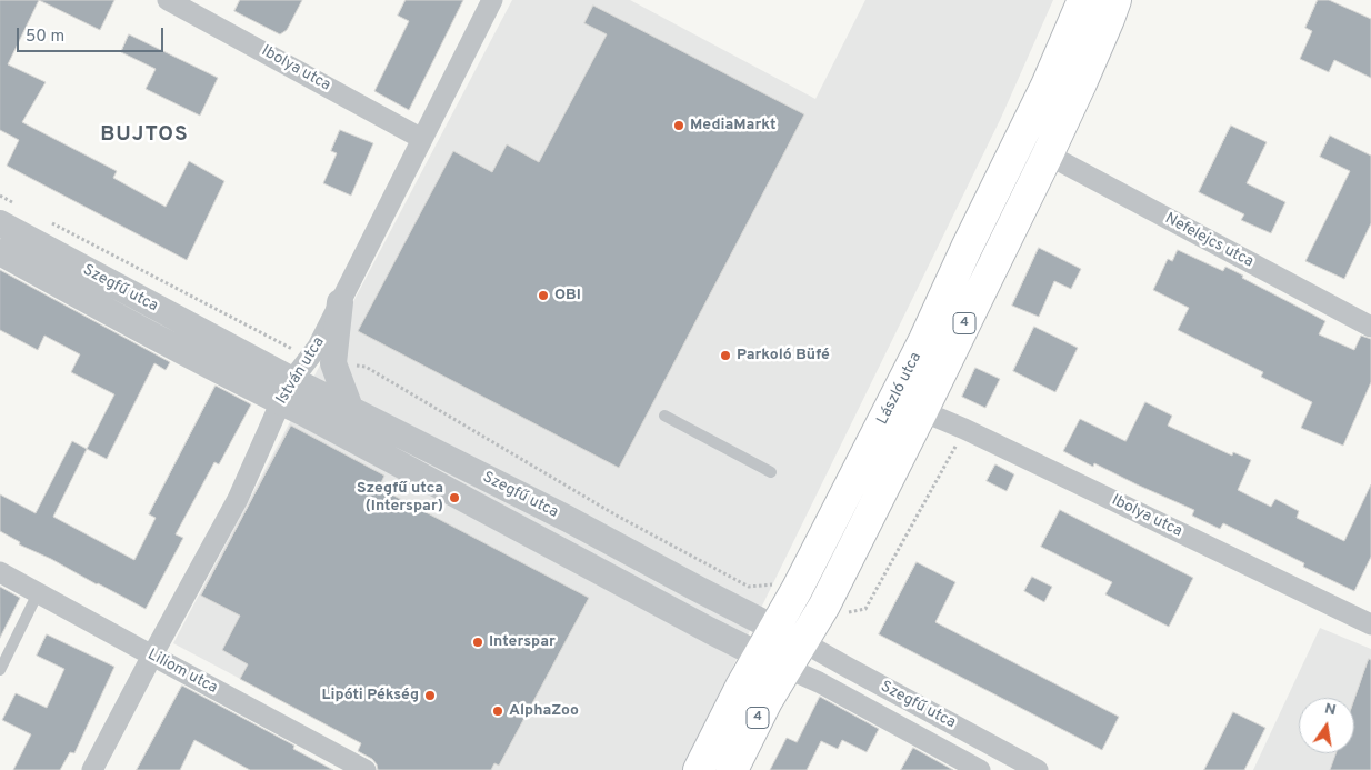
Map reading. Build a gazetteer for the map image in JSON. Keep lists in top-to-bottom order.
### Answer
{
  "streets": {
    "main road": ["4", "László utca"],
    "street": [
      "Ibolya utca",
      "Nefelejcs utca",
      "Szegfű utca",
      "István utca",
      "Liliom utca"
    ]
  },
  "crossings": [
    ["Ibolya utca", "László utca"],
    ["Nefelejcs utca", "László utca"],
    ["Szegfű utca", "István utca"],
    ["Szegfű utca", "László utca"],
    ["István utca", "Liliom utca"]
  ],
  "districts": ["BUJTOS"],
  "places": [
    "MediaMarkt",
    "OBI",
    "Parkoló Büfé",
    "Szegfű utca (Interspar)",
    "Interspar",
    "Lipóti Pékség",
    "AlphaZoo"
  ],
  "scale_bar": "50 m",
  "north": "top"
}
